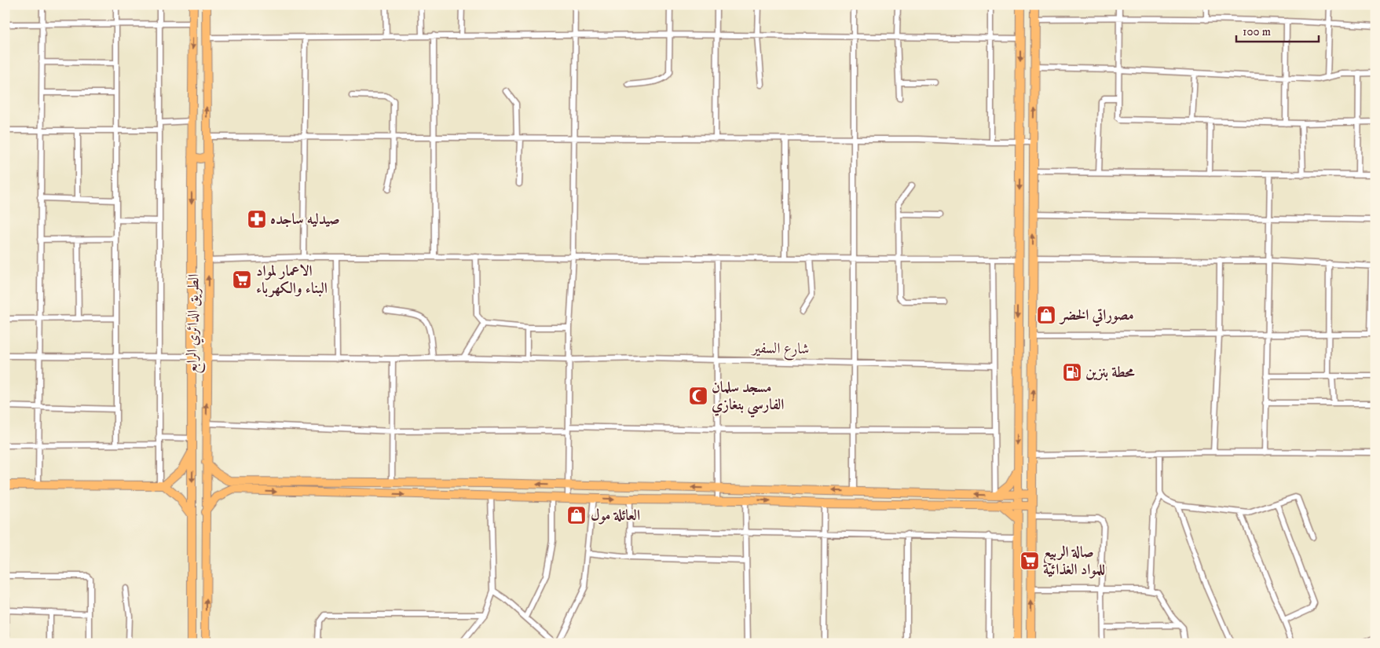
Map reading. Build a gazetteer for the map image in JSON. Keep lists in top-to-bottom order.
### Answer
{
  "streets": {
    "main road": ["الطريق الدائري الرابع"],
    "street": ["شارع السفير"]
  },
  "crossings": [
    ["الطريق الدائري الرابع", "شارع السفير"]
  ],
  "places": {
    "pharmacy": ["صيدليه ساجده"],
    "supermarket": ["الاعمار لمواد البناء والكهرباء", "صالة الربيع للمواد الغذائية"],
    "shop": ["مصوراتي الخضر", "العائلة مول"],
    "fuel station": ["محطة بنزين"],
    "mosque": ["مسجد سلمان الفارسي بنغازي"]
  },
  "scale_bar": "100 m"
}
